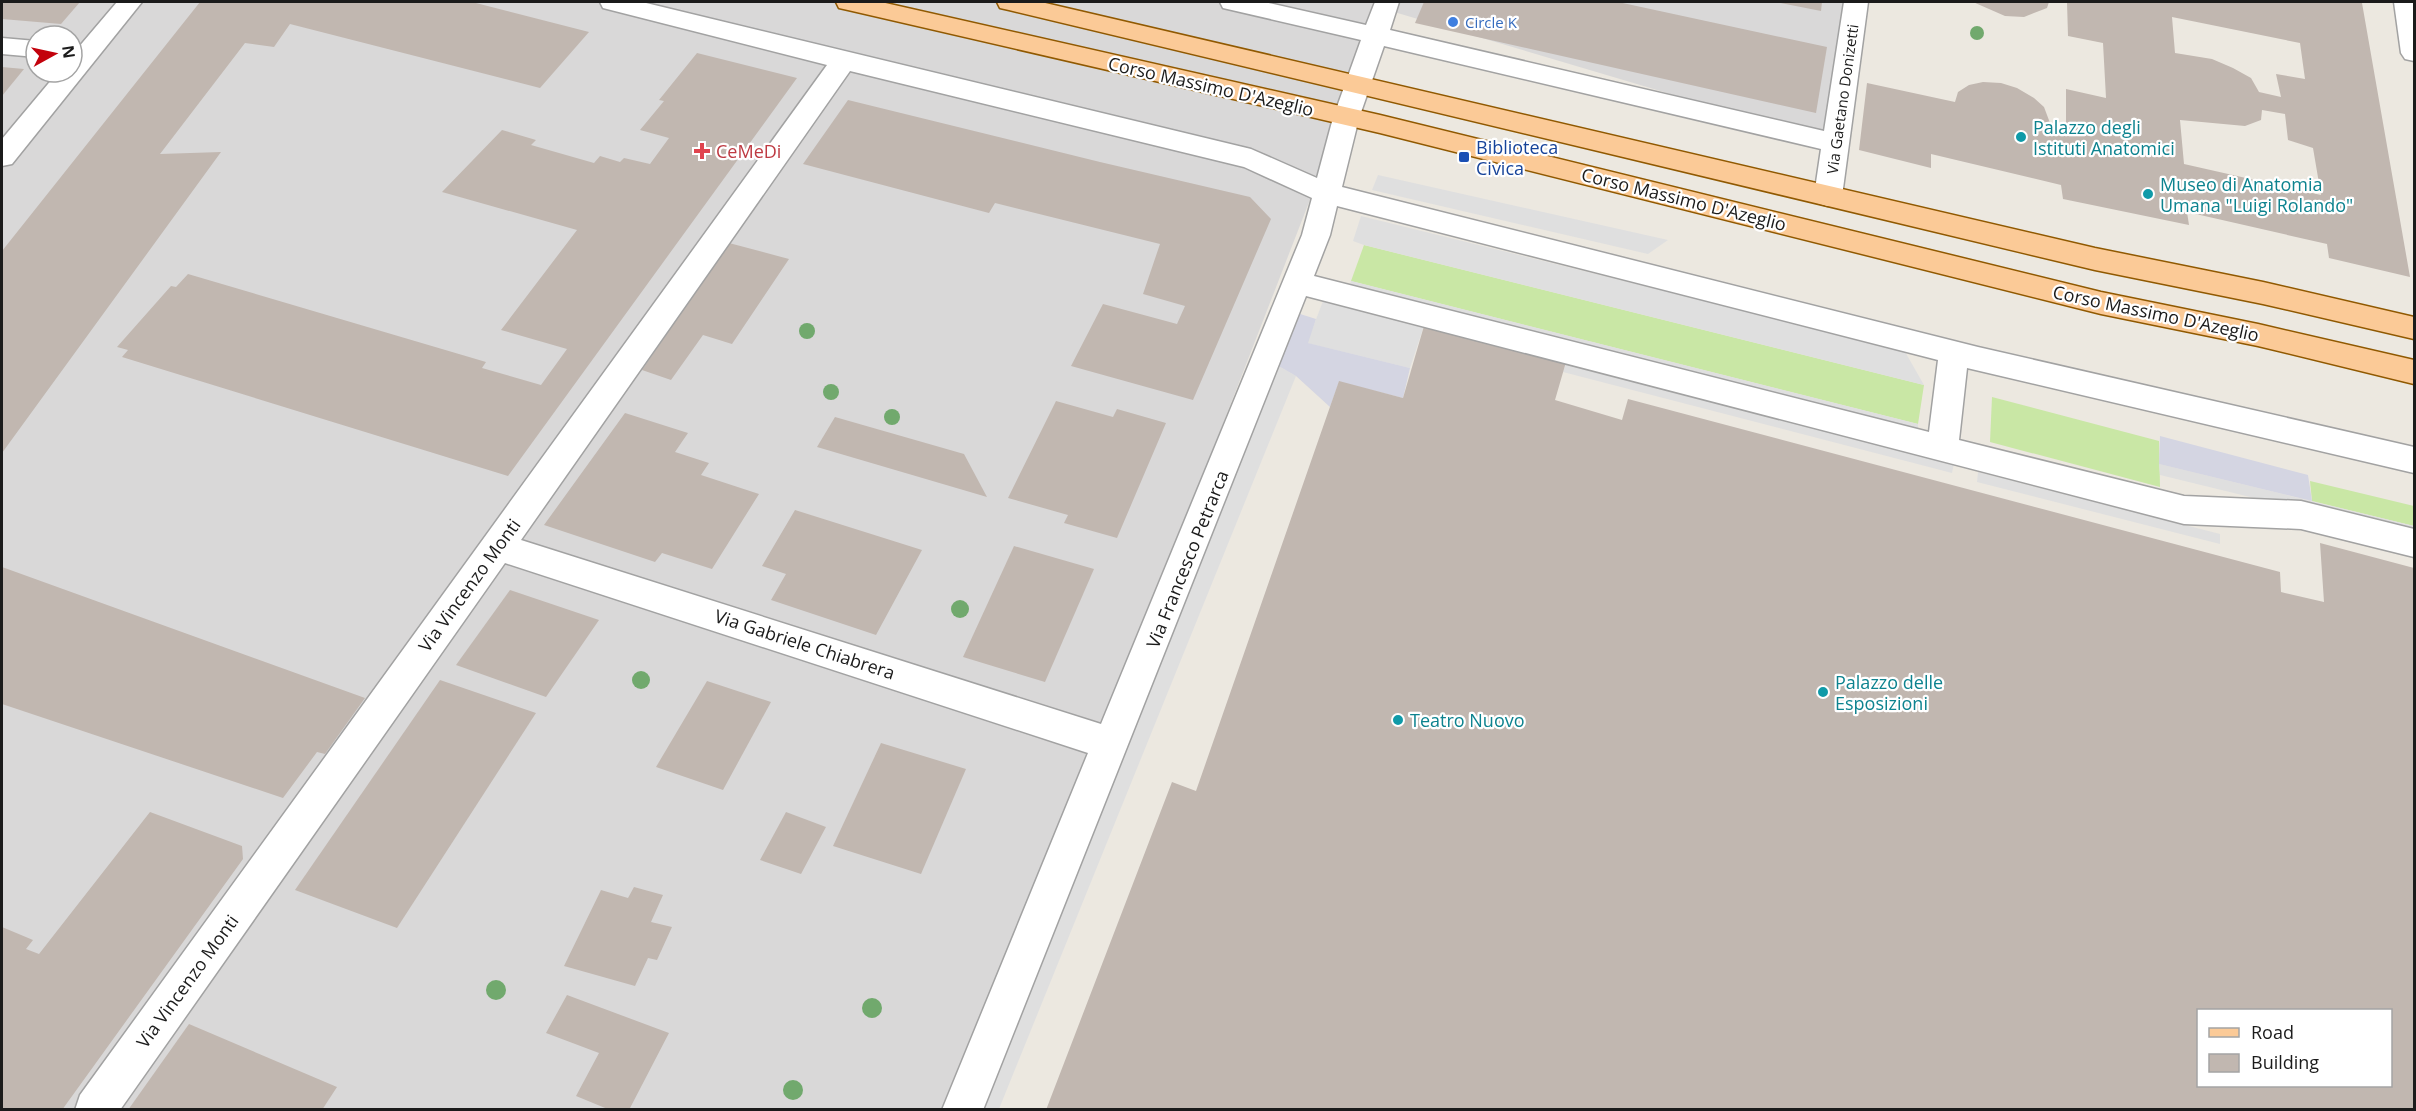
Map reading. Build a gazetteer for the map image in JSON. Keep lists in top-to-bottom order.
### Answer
{
  "streets": {
    "main road": ["Corso Massimo D'Azeglio"],
    "street": [
      "Via Gaetano Donizetti",
      "Via Francesco Petrarca",
      "Via Vincenzo Monti",
      "Via Gabriele Chiabrera"
    ]
  },
  "crossings": [
    ["Corso Massimo D'Azeglio", "Via Gaetano Donizetti"],
    ["Corso Massimo D'Azeglio", "Via Francesco Petrarca"],
    ["Via Francesco Petrarca", "Via Gabriele Chiabrera"],
    ["Via Vincenzo Monti", "Via Gabriele Chiabrera"]
  ],
  "places": {
    "other": [
      "Circle K",
      "Palazzo degli Istituti Anatomici",
      "Museo di Anatomia Umana \"Luigi Rolando\"",
      "Palazzo delle Esposizioni",
      "Teatro Nuovo"
    ],
    "health": ["CeMeDi"],
    "transit": ["Biblioteca Civica"]
  },
  "legend": ["Road", "Building"],
  "north": "right"
}
